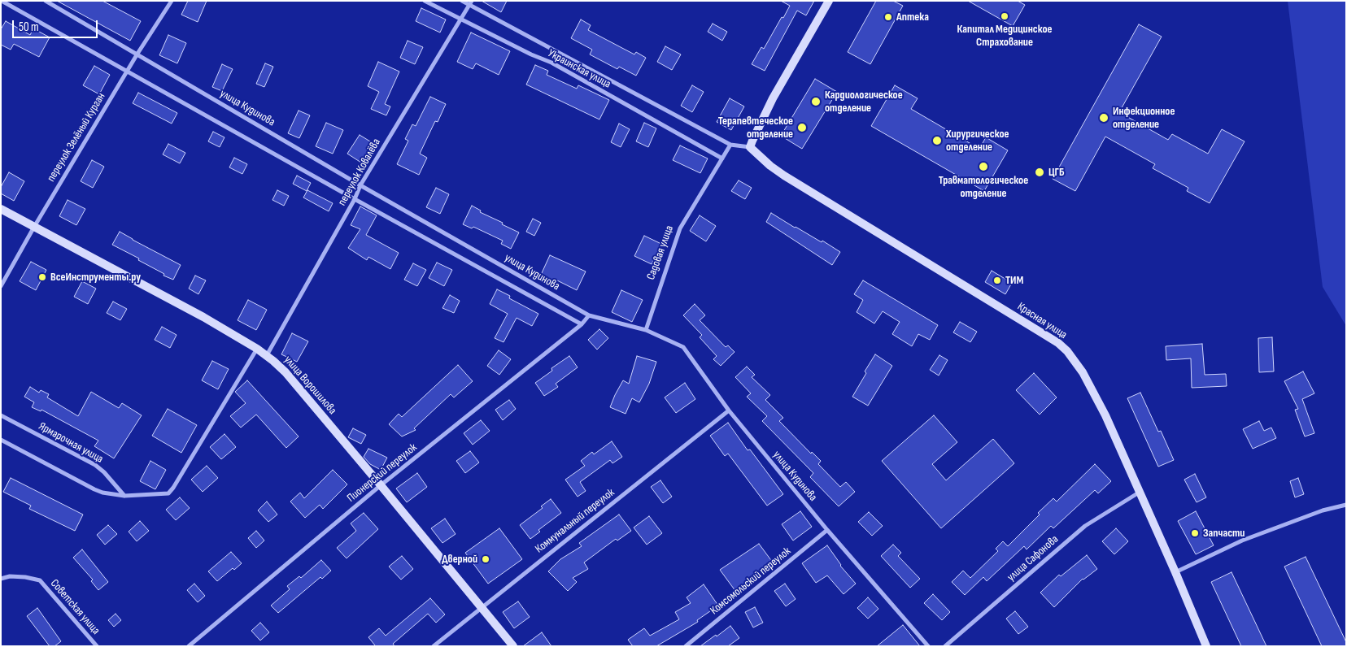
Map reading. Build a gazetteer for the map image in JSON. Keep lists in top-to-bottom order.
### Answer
{
  "streets": {
    "street": [
      "Украинская улица",
      "улица Кудинова",
      "переулок Зелёный Курган",
      "переулок Ковалёва",
      "Садовая улица",
      "Красная улица",
      "улица Ворошилова",
      "Ярмарочная улица",
      "Пионерский переулок",
      "Коммунальный переулок",
      "улица Сафонова",
      "Комсомольский переулок",
      "Советская улица"
    ]
  },
  "crossings": [
    ["Украинская улица", "переулок Ковалёва"],
    ["Украинская улица", "Садовая улица"],
    ["Украинская улица", "Красная улица"],
    ["улица Кудинова", "переулок Зелёный Курган"],
    ["улица Кудинова", "переулок Ковалёва"],
    ["улица Кудинова", "Садовая улица"],
    ["улица Кудинова", "Пионерский переулок"],
    ["улица Кудинова", "Коммунальный переулок"],
    ["улица Кудинова", "Комсомольский переулок"],
    ["переулок Зелёный Курган", "улица Ворошилова"],
    ["переулок Ковалёва", "улица Ворошилова"],
    ["Красная улица", "улица Сафонова"],
    ["улица Ворошилова", "Пионерский переулок"],
    ["улица Ворошилова", "Коммунальный переулок"]
  ],
  "places": [
    "Капитал Медицинское Страхование",
    "Аптека",
    "Кардиологическое отделение",
    "Инфекционное отделение",
    "Терапевтеческое отделение",
    "Хирургическое отделение",
    "Травматологическое отделение",
    "ЦГБ",
    "ВсеИнструменты.ру",
    "ТИМ",
    "Запчасти",
    "Дверной"
  ],
  "scale_bar": "50 m"
}
